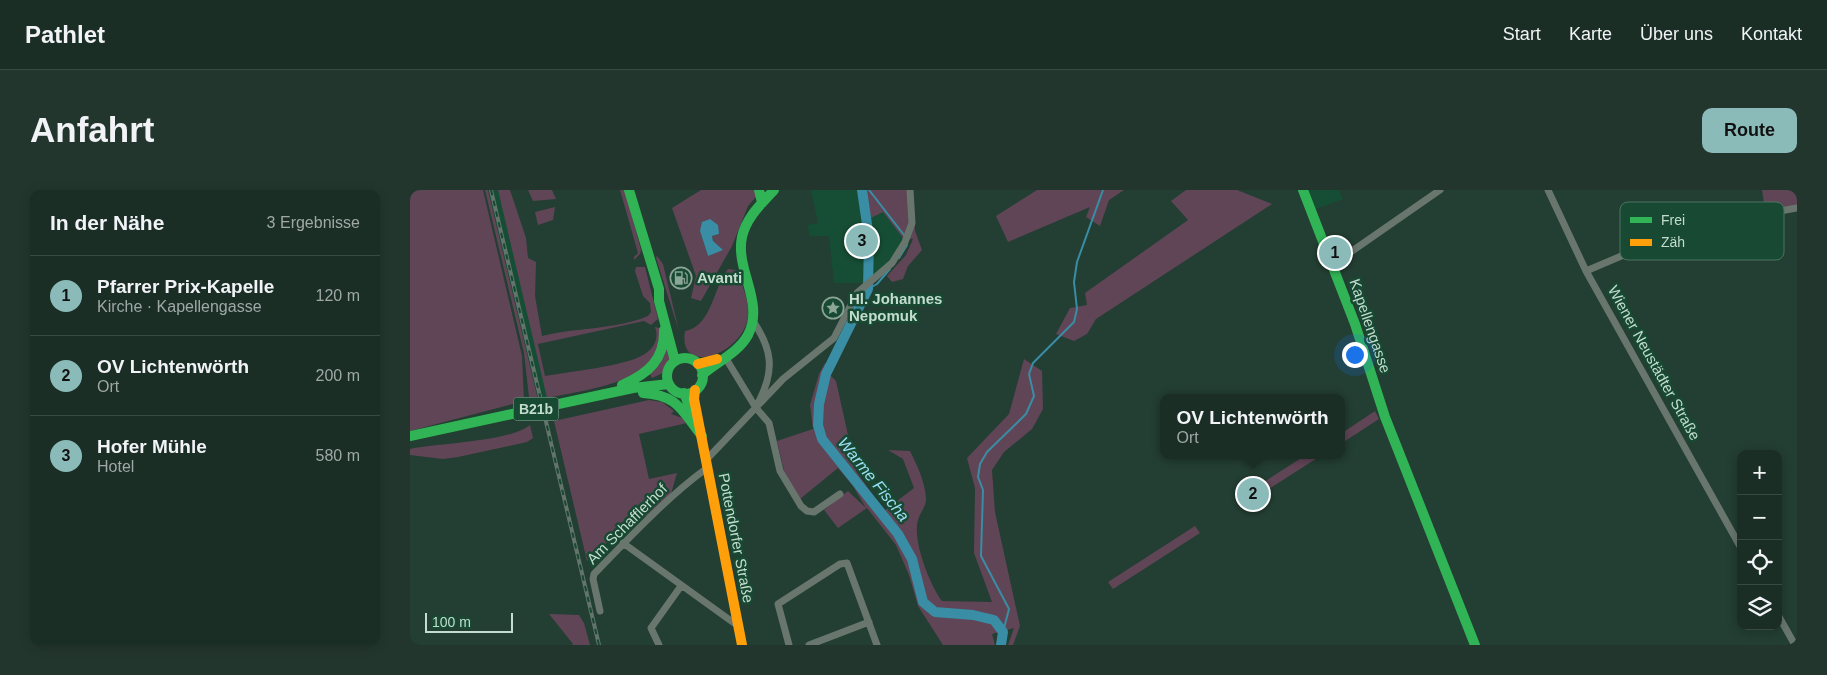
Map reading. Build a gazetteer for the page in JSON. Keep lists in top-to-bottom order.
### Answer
{
  "streets": {
    "main road": ["Kapellengasse", "B21b", "Pottendorfer Straße"],
    "street": ["Wiener Neustädter Straße", "Am Schafflerhof"]
  },
  "crossings": [
    ["B21b", "Pottendorfer Straße"],
    ["Am Schafflerhof", "Pottendorfer Straße"]
  ],
  "water": ["Warme Fischa"],
  "places": {
    "fuel station": ["Avanti"],
    "place": ["Hl. Johannes Nepomuk"]
  },
  "legend": ["Frei", "Zäh"],
  "scale_bar": "100 m",
  "page": {
    "header": "Pathlet",
    "nav": [
      "Start",
      "Karte",
      "Über uns",
      "Kontakt"
    ],
    "buttons": "Route",
    "title": "Anfahrt",
    "heading": ["In der Nähe", "3 Ergebnisse"],
    "pins": ["3", "1", "2"],
    "list": [
      {
        "mark": "1",
        "name": "Pfarrer Prix-Kapelle",
        "note": "Kirche · Kapellengasse",
        "value": "120 m"
      },
      {
        "mark": "2",
        "name": "OV Lichtenwörth",
        "note": "Ort",
        "value": "200 m"
      },
      {
        "mark": "3",
        "name": "Hofer Mühle",
        "note": "Hotel",
        "value": "580 m"
      }
    ],
    "popup": ["OV Lichtenwörth", "Ort"],
    "map_buttons": ["+", "−"],
    "scale": "100 m"
  }
}
